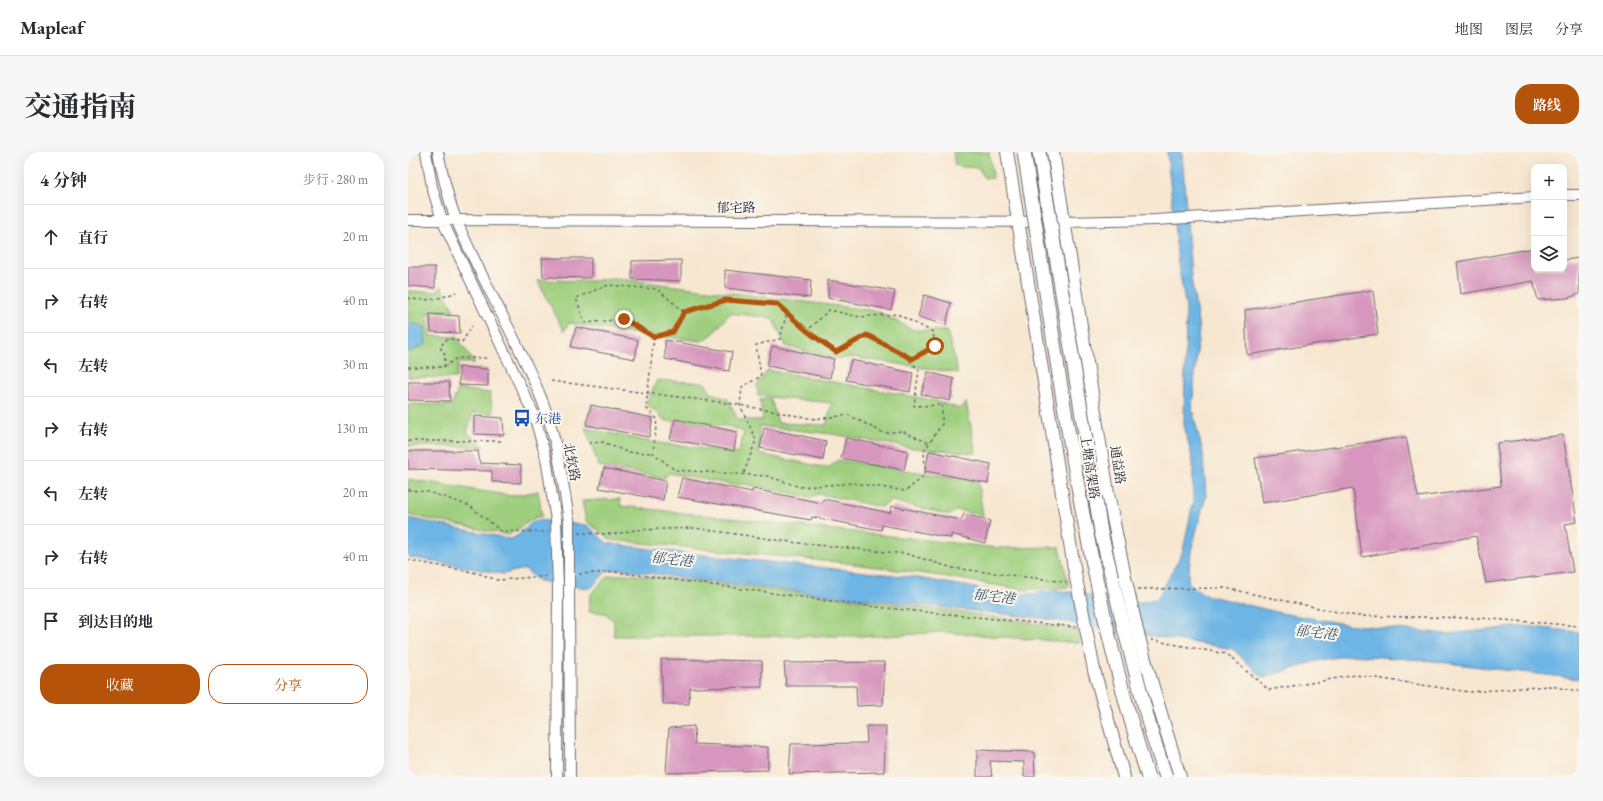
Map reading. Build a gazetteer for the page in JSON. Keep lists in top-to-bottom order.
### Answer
{
  "streets": {
    "highway": ["上塘高架路"],
    "main road": ["通益路"],
    "street": ["郁宅路", "北软路"]
  },
  "crossings": [
    ["郁宅路", "北软路"],
    ["郁宅路", "通益路"]
  ],
  "water": ["郁宅港"],
  "places": {
    "bus stop": ["东港"]
  },
  "page": {
    "header": "Mapleaf",
    "nav": ["地图", "图层", "分享"],
    "title": "交通指南",
    "buttons": [
      "路线",
      ["收藏", "分享"]
    ],
    "heading": ["4 分钟", "步行 · 280 m"],
    "map_buttons": ["+", "−"],
    "list": [
      ["直行", "20 m"],
      ["右转", "40 m"],
      ["左转", "30 m"],
      ["右转", "130 m"],
      ["左转", "20 m"],
      ["右转", "40 m"],
      "到达目的地"
    ]
  }
}
